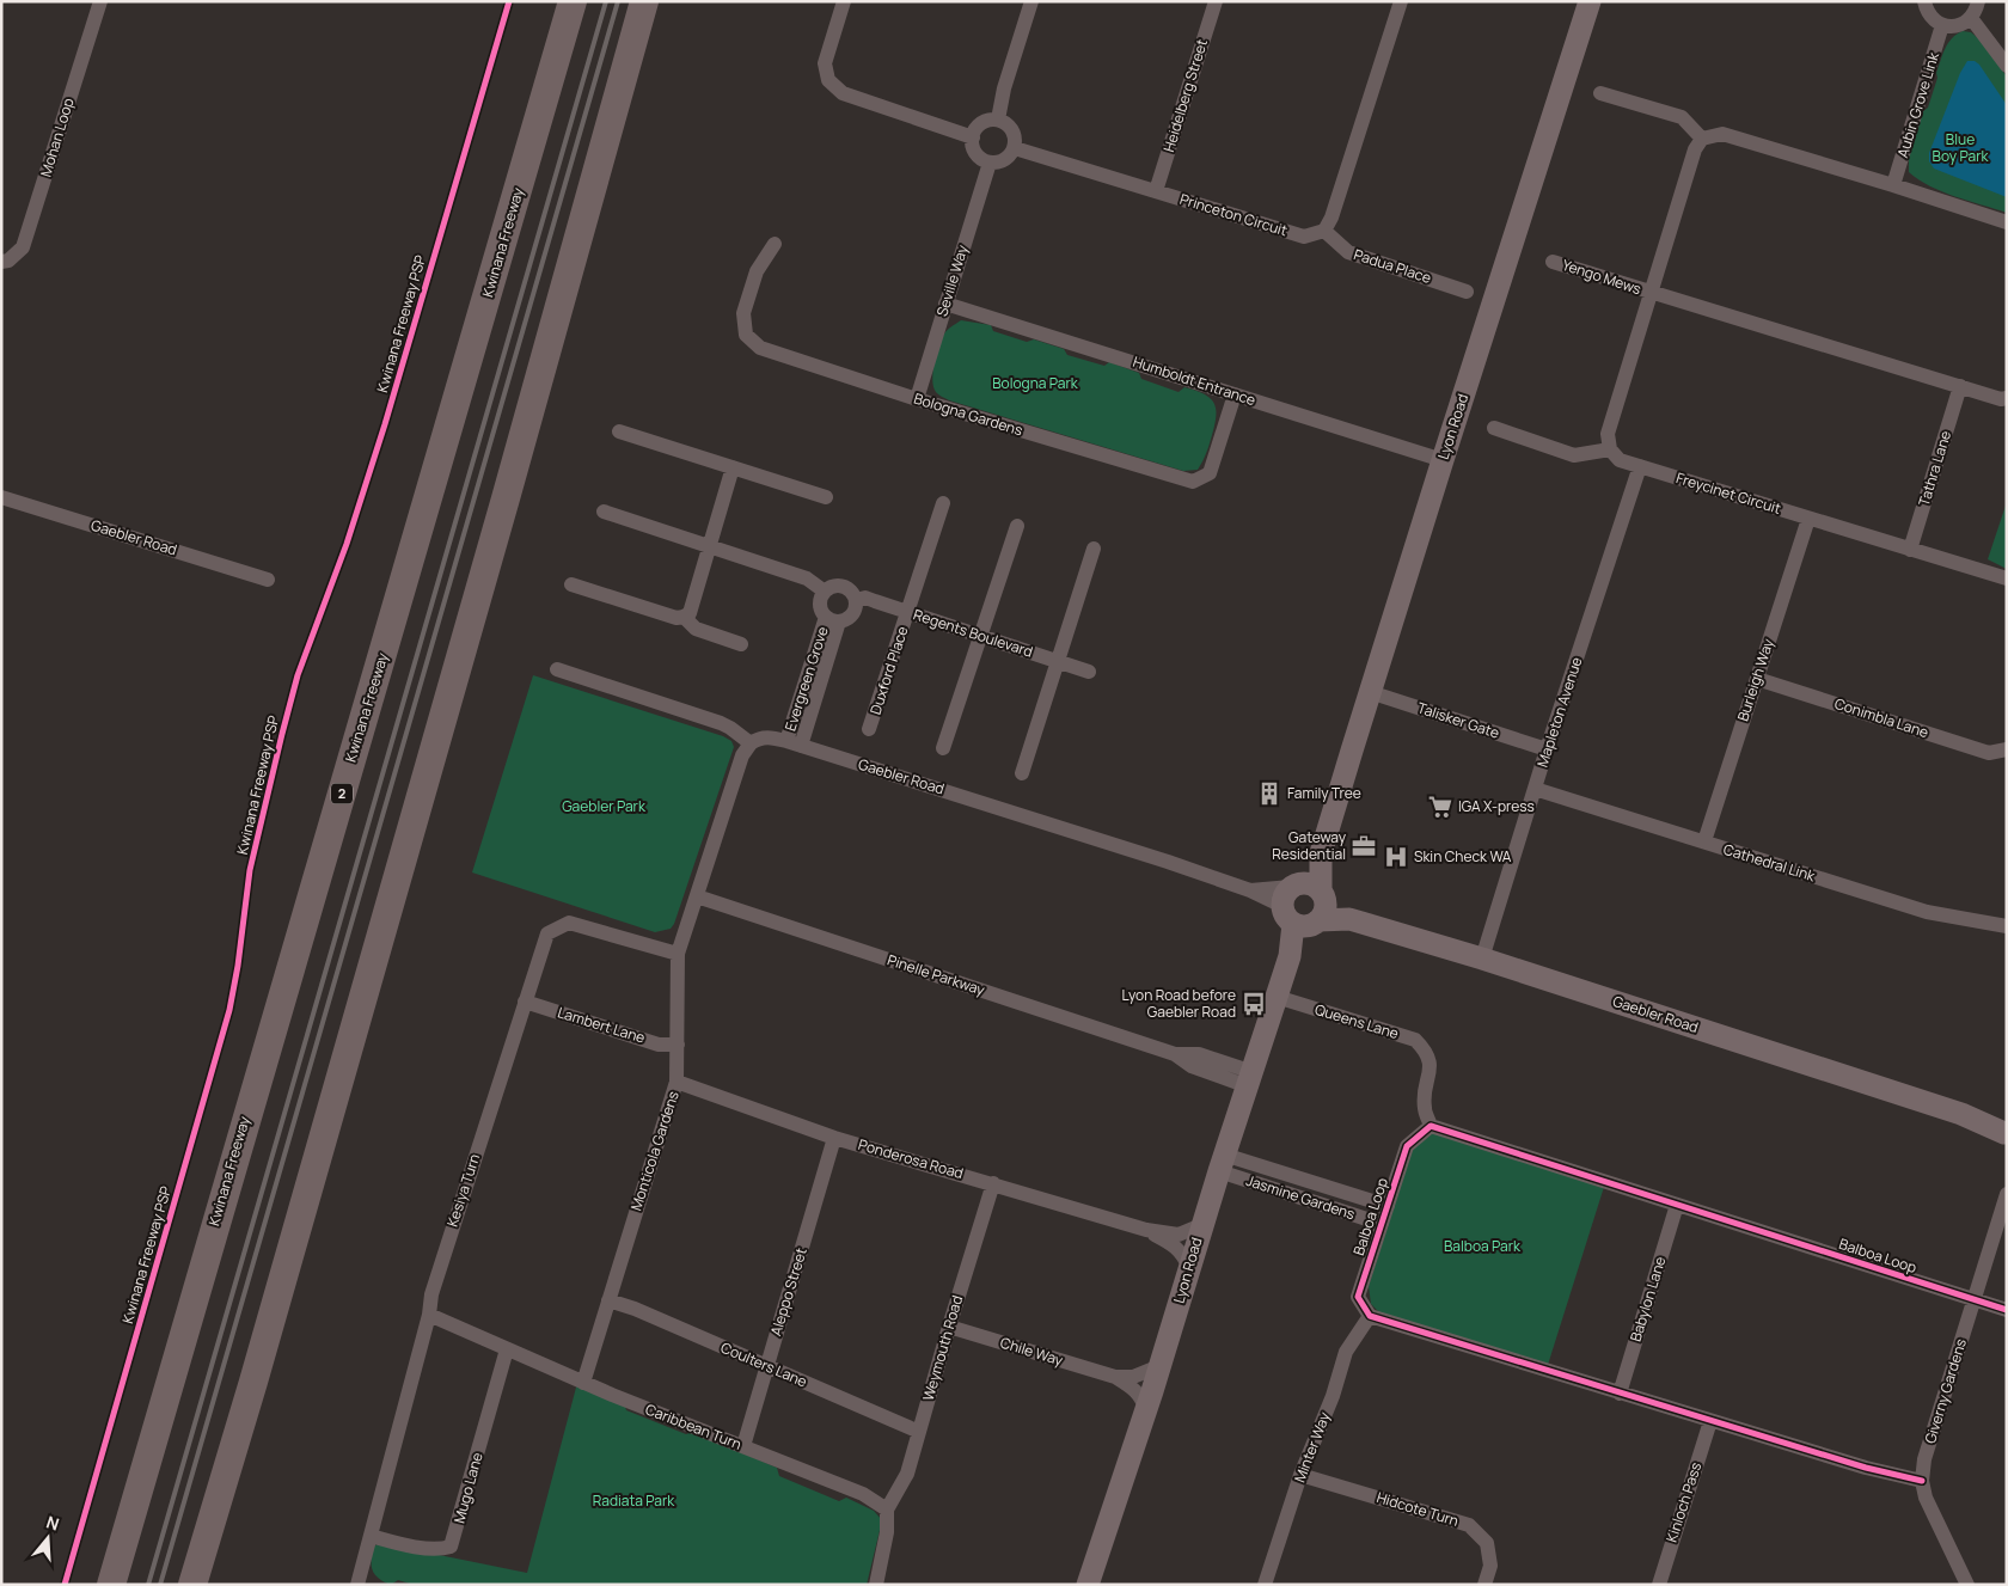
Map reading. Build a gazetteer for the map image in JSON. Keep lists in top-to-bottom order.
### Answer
{
  "streets": {
    "highway": ["Kwinana Freeway", "2"],
    "street": [
      "Heidelberg Street",
      "Aubin Grove Link",
      "Mohan Loop",
      "Princeton Circuit",
      "Padua Place",
      "Yengo Mews",
      "Seville Way",
      "Humboldt Entrance",
      "Bologna Gardens",
      "Lyon Road",
      "Tathra Lane",
      "Freycinet Circuit",
      "Gaebler Road",
      "Regents Boulevard",
      "Duxford Place",
      "Evergreen Grove",
      "Burleigh Way",
      "Mapleton Avenue",
      "Conimbla Lane",
      "Talisker Gate",
      "Cathedral Link",
      "Pinelle Parkway",
      "Queens Lane",
      "Lambert Lane",
      "Monticola Gardens",
      "Ponderosa Road",
      "Kesiya Turn",
      "Jasmine Gardens",
      "Balboa Loop",
      "Aleppo Street",
      "Babylon Lane",
      "Weymouth Road",
      "Chile Way",
      "Coulters Lane",
      "Giverny Gardens",
      "Caribbean Turn",
      "Minter Way",
      "Mugo Lane",
      "Kinloch Pass",
      "Hidcote Turn"
    ],
    "cycle path": ["Kwinana Freeway PSP"]
  },
  "crossings": [
    ["Heidelberg Street", "Princeton Circuit"],
    ["Princeton Circuit", "Padua Place"],
    ["Princeton Circuit", "Seville Way"],
    ["Seville Way", "Humboldt Entrance"],
    ["Seville Way", "Bologna Gardens"],
    ["Humboldt Entrance", "Bologna Gardens"],
    ["Humboldt Entrance", "Lyon Road"],
    ["Lyon Road", "Gaebler Road"],
    ["Lyon Road", "Talisker Gate"],
    ["Lyon Road", "Pinelle Parkway"],
    ["Lyon Road", "Queens Lane"],
    ["Lyon Road", "Ponderosa Road"],
    ["Lyon Road", "Jasmine Gardens"],
    ["Lyon Road", "Chile Way"],
    ["Tathra Lane", "Freycinet Circuit"],
    ["Freycinet Circuit", "Burleigh Way"],
    ["Freycinet Circuit", "Mapleton Avenue"],
    ["Gaebler Road", "Evergreen Grove"],
    ["Gaebler Road", "Mapleton Avenue"],
    ["Gaebler Road", "Monticola Gardens"],
    ["Regents Boulevard", "Duxford Place"],
    ["Regents Boulevard", "Evergreen Grove"],
    ["Burleigh Way", "Conimbla Lane"],
    ["Burleigh Way", "Cathedral Link"],
    ["Mapleton Avenue", "Talisker Gate"],
    ["Mapleton Avenue", "Cathedral Link"],
    ["Pinelle Parkway", "Monticola Gardens"],
    ["Queens Lane", "Balboa Loop"],
    ["Lambert Lane", "Monticola Gardens"],
    ["Lambert Lane", "Kesiya Turn"],
    ["Monticola Gardens", "Ponderosa Road"],
    ["Monticola Gardens", "Kesiya Turn"],
    ["Monticola Gardens", "Coulters Lane"],
    ["Monticola Gardens", "Caribbean Turn"],
    ["Ponderosa Road", "Aleppo Street"],
    ["Ponderosa Road", "Weymouth Road"],
    ["Kesiya Turn", "Caribbean Turn"],
    ["Kesiya Turn", "Mugo Lane"],
    ["Jasmine Gardens", "Balboa Loop"],
    ["Balboa Loop", "Babylon Lane"],
    ["Balboa Loop", "Giverny Gardens"],
    ["Balboa Loop", "Minter Way"],
    ["Aleppo Street", "Coulters Lane"],
    ["Aleppo Street", "Caribbean Turn"],
    ["Weymouth Road", "Chile Way"],
    ["Weymouth Road", "Coulters Lane"],
    ["Weymouth Road", "Caribbean Turn"],
    ["Caribbean Turn", "Mugo Lane"],
    ["Minter Way", "Hidcote Turn"]
  ],
  "parks": [
    "Blue Boy Park",
    "Bologna Park",
    "Gaebler Park",
    "Balboa Park",
    "Radiata Park"
  ],
  "places": {
    "building": ["Family Tree"],
    "supermarket": ["IGA X-press"],
    "office": ["Gateway Residential"],
    "hospital": ["Skin Check WA"],
    "bus stop": ["Lyon Road before Gaebler Road"]
  },
  "north": "top"
}
